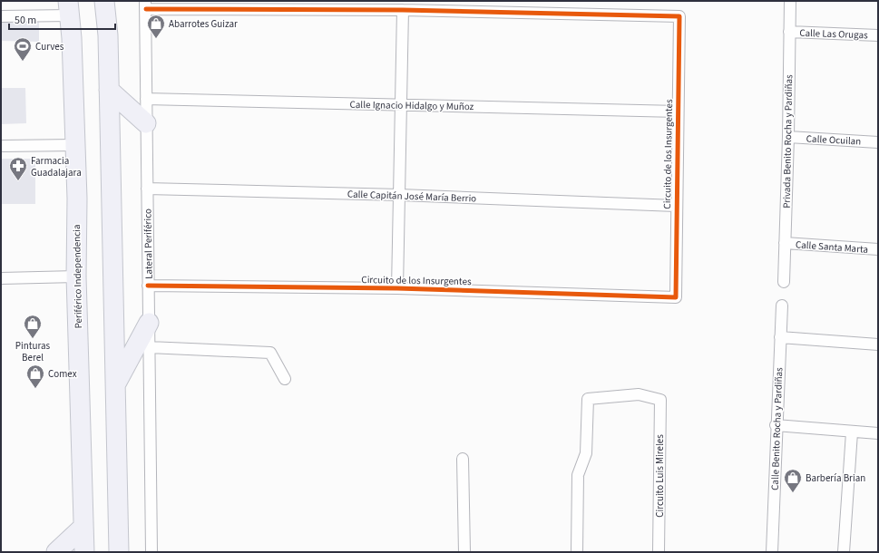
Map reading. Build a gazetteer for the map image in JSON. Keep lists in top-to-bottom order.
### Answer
{
  "streets": {
    "highway": ["Periférico Independencia"],
    "street": [
      "Calle Las Orugas",
      "Calle Ignacio Hidalgo y Muñoz",
      "Calle Ocuilan",
      "Privada Benito Rocha y Pardiñas",
      "Circuito de los Insurgentes",
      "Calle Capitán José María Berrio",
      "Lateral Periférico",
      "Calle Santa Marta",
      "Calle Benito Rocha y Pardiñas",
      "Circuito Luis Mireles"
    ]
  },
  "crossings": [
    ["Calle Las Orugas", "Privada Benito Rocha y Pardiñas"],
    ["Calle Ignacio Hidalgo y Muñoz", "Circuito de los Insurgentes"],
    ["Calle Ignacio Hidalgo y Muñoz", "Lateral Periférico"],
    ["Calle Ocuilan", "Privada Benito Rocha y Pardiñas"],
    ["Privada Benito Rocha y Pardiñas", "Calle Santa Marta"],
    ["Circuito de los Insurgentes", "Calle Capitán José María Berrio"],
    ["Circuito de los Insurgentes", "Lateral Periférico"],
    ["Calle Capitán José María Berrio", "Lateral Periférico"]
  ],
  "places": {
    "shop": [
      "Abarrotes Guizar",
      "Pinturas Berel",
      "Comex",
      "Barbería Brian"
    ],
    "sports": ["Curves"],
    "pharmacy": ["Farmacia Guadalajara"]
  },
  "scale_bar": "50 m"
}
